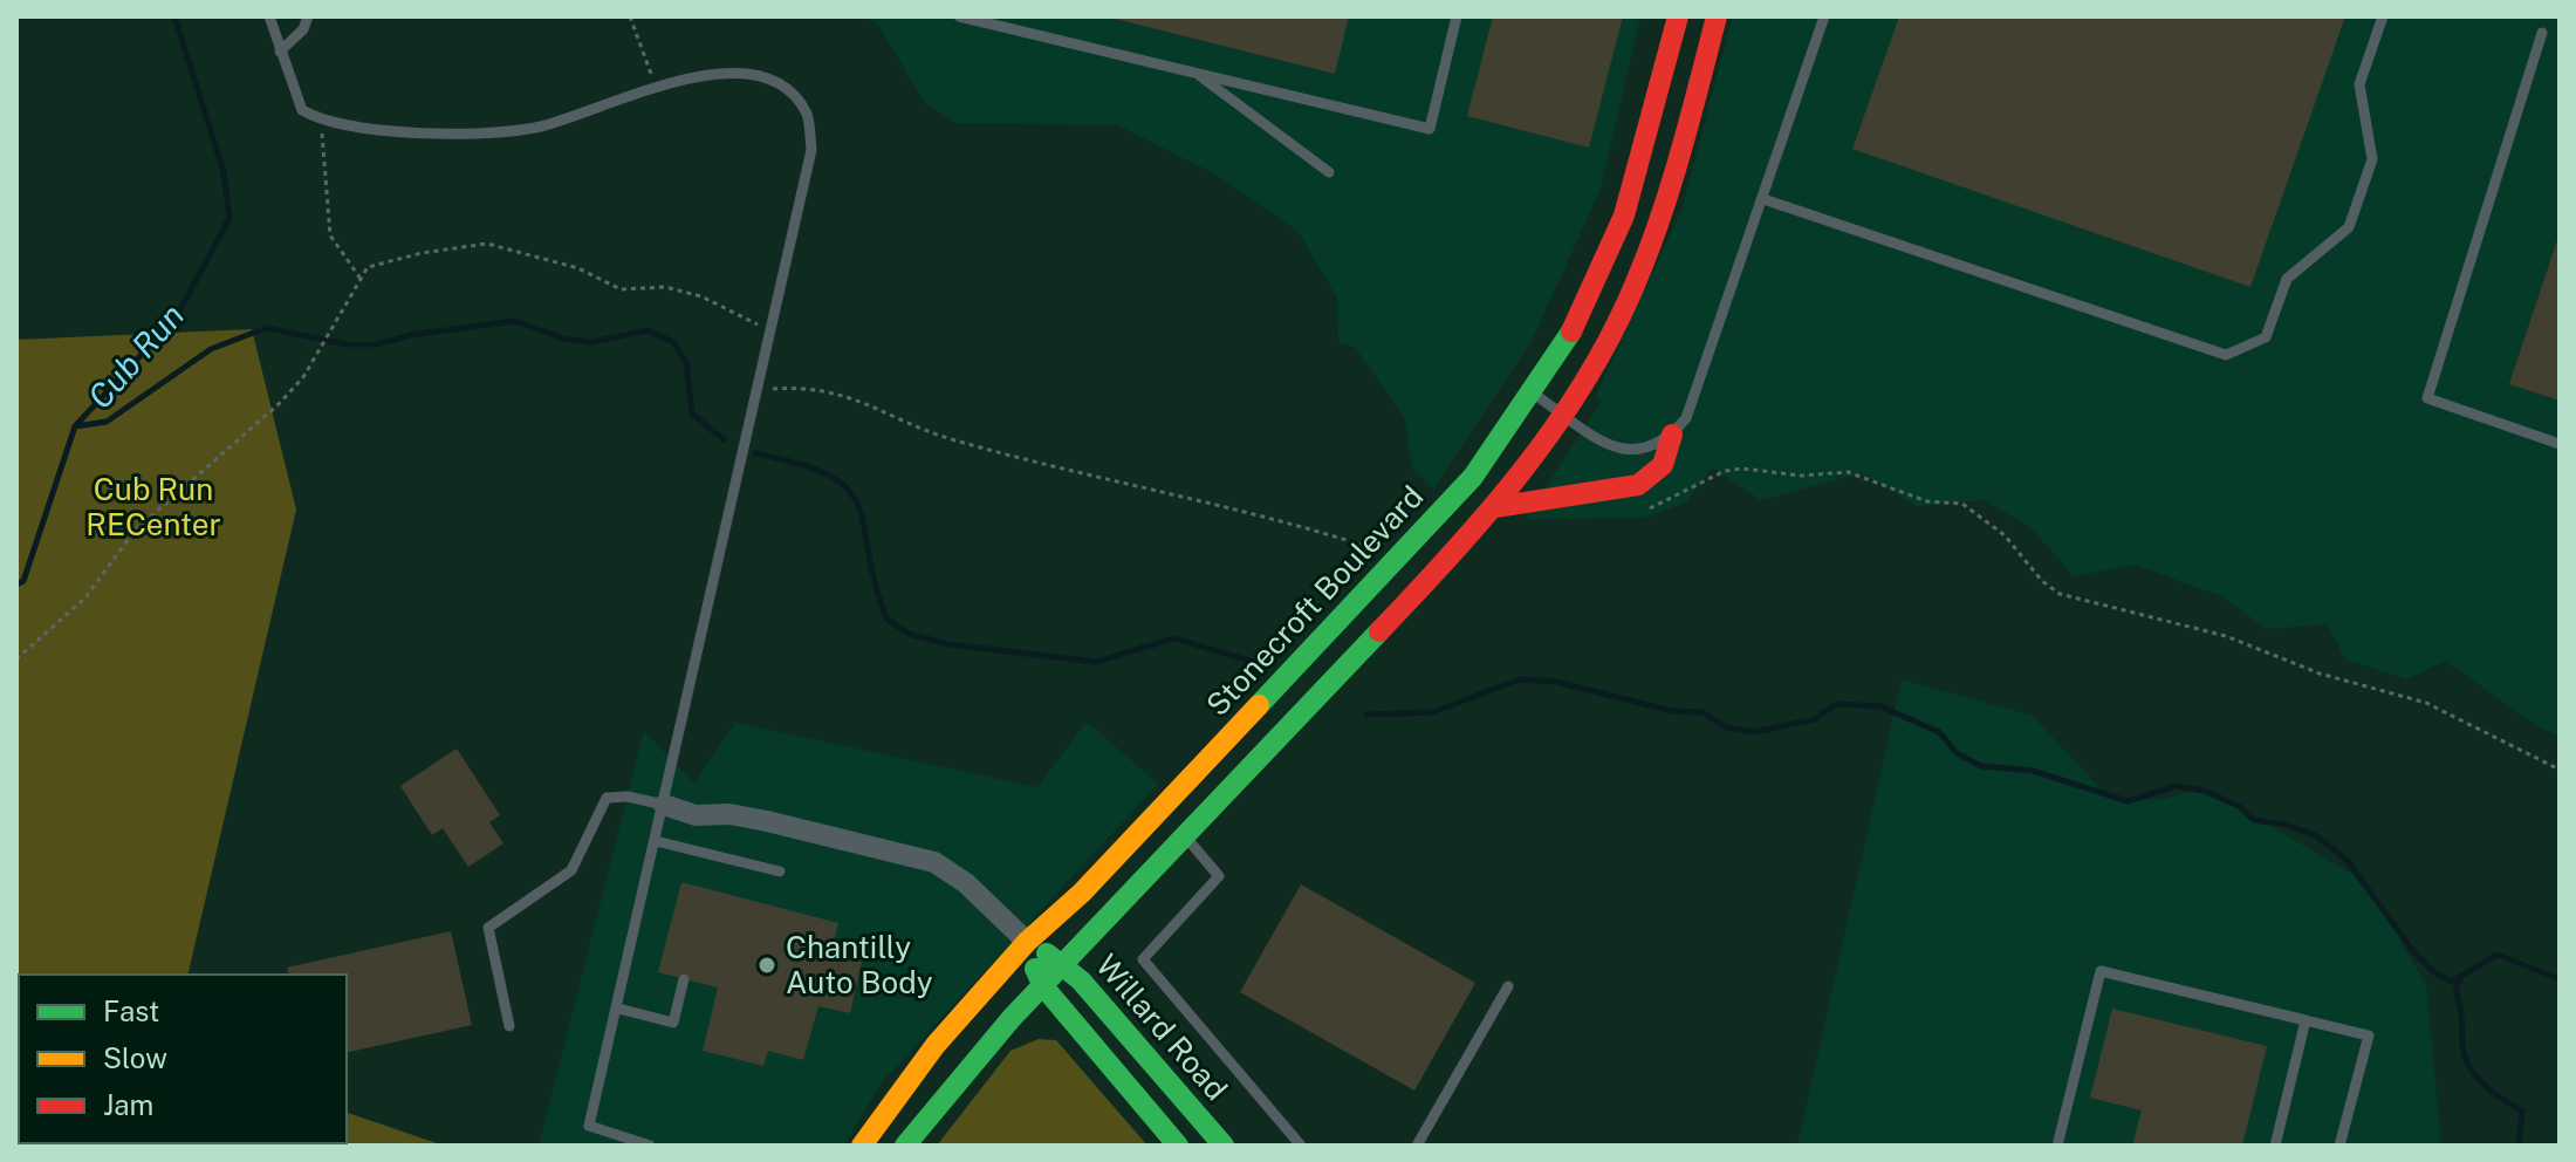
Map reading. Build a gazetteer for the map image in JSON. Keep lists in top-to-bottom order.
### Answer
{
  "streets": {
    "main road": ["Stonecroft Boulevard", "Willard Road"]
  },
  "crossings": [
    ["Stonecroft Boulevard", "Willard Road"]
  ],
  "water": ["Cub Run"],
  "parks": ["Cub Run RECenter"],
  "places": ["Chantilly Auto Body"],
  "legend": ["Fast", "Slow", "Jam"]
}
